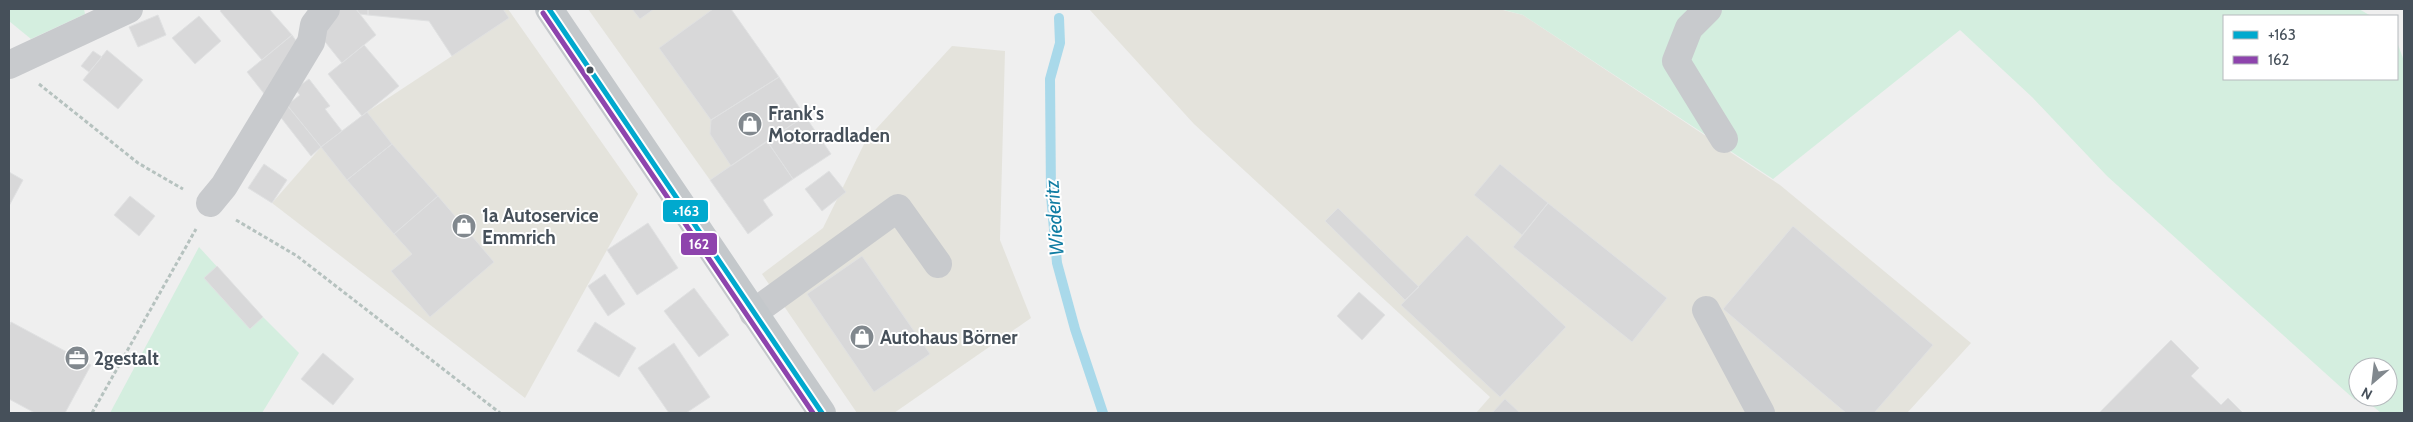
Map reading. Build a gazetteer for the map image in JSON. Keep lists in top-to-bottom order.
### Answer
{
  "water": ["Wiederitz"],
  "places": {
    "shop": ["Frank's Motorradladen", "1a Autoservice Emmrich", "Autohaus Börner"],
    "office": ["2gestalt"]
  },
  "lines": ["transit line +163", "transit line 162"],
  "legend": ["+163", "162"],
  "north": "bottom left"
}
